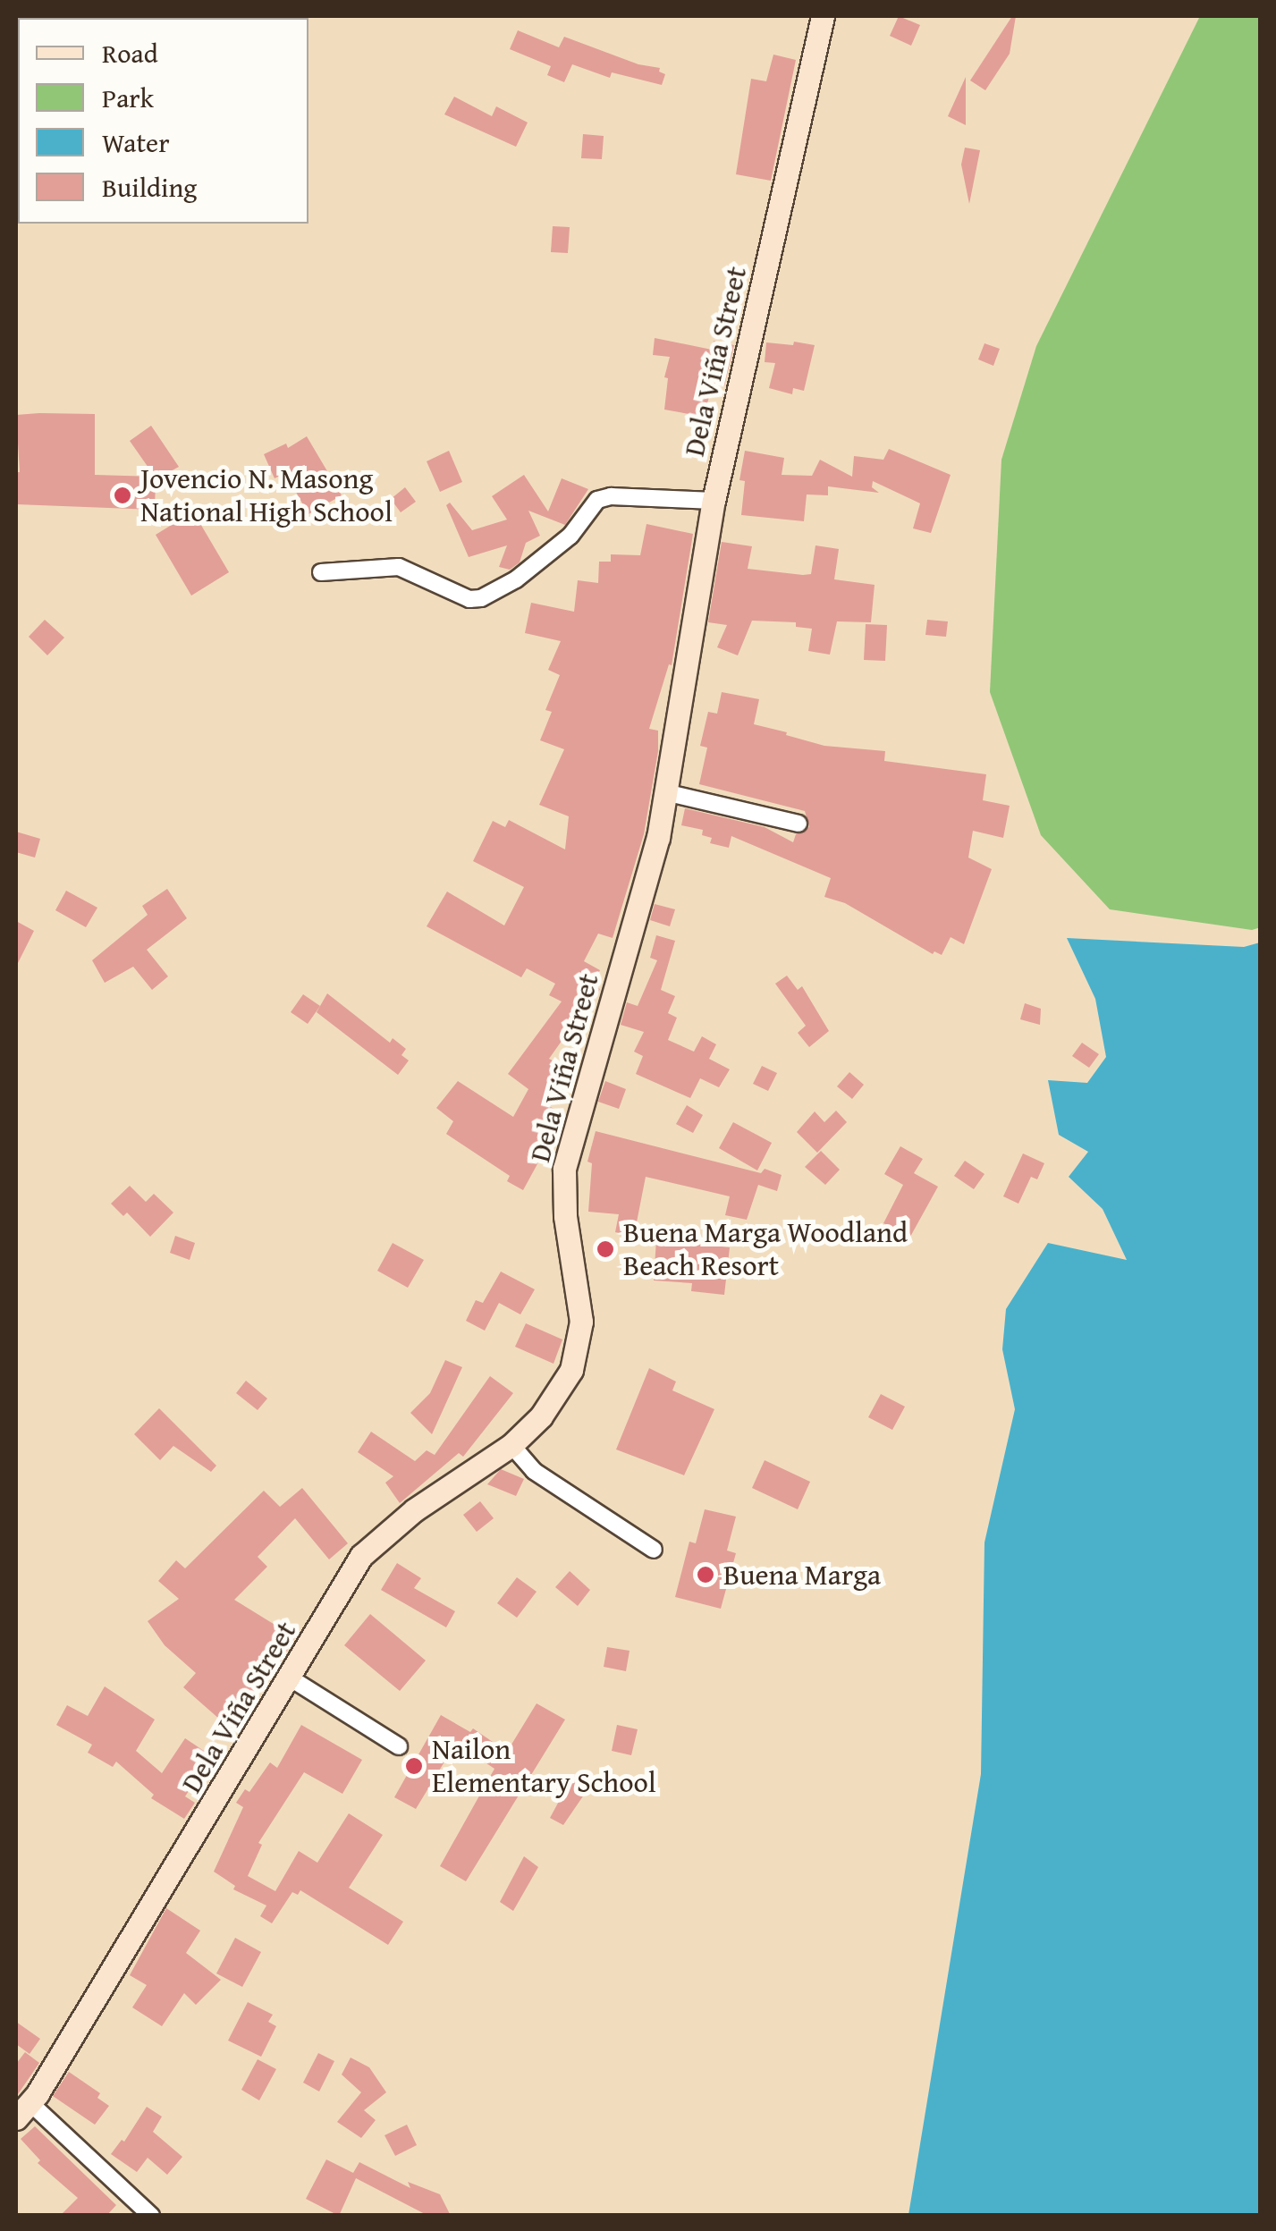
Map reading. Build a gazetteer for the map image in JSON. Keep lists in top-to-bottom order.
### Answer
{
  "streets": {
    "street": ["Dela Viña Street"]
  },
  "places": [
    "Jovencio N. Masong National High School",
    "Buena Marga Woodland Beach Resort",
    "Buena Marga",
    "Nailon Elementary School"
  ],
  "legend": [
    "Road",
    "Park",
    "Water",
    "Building"
  ]
}
